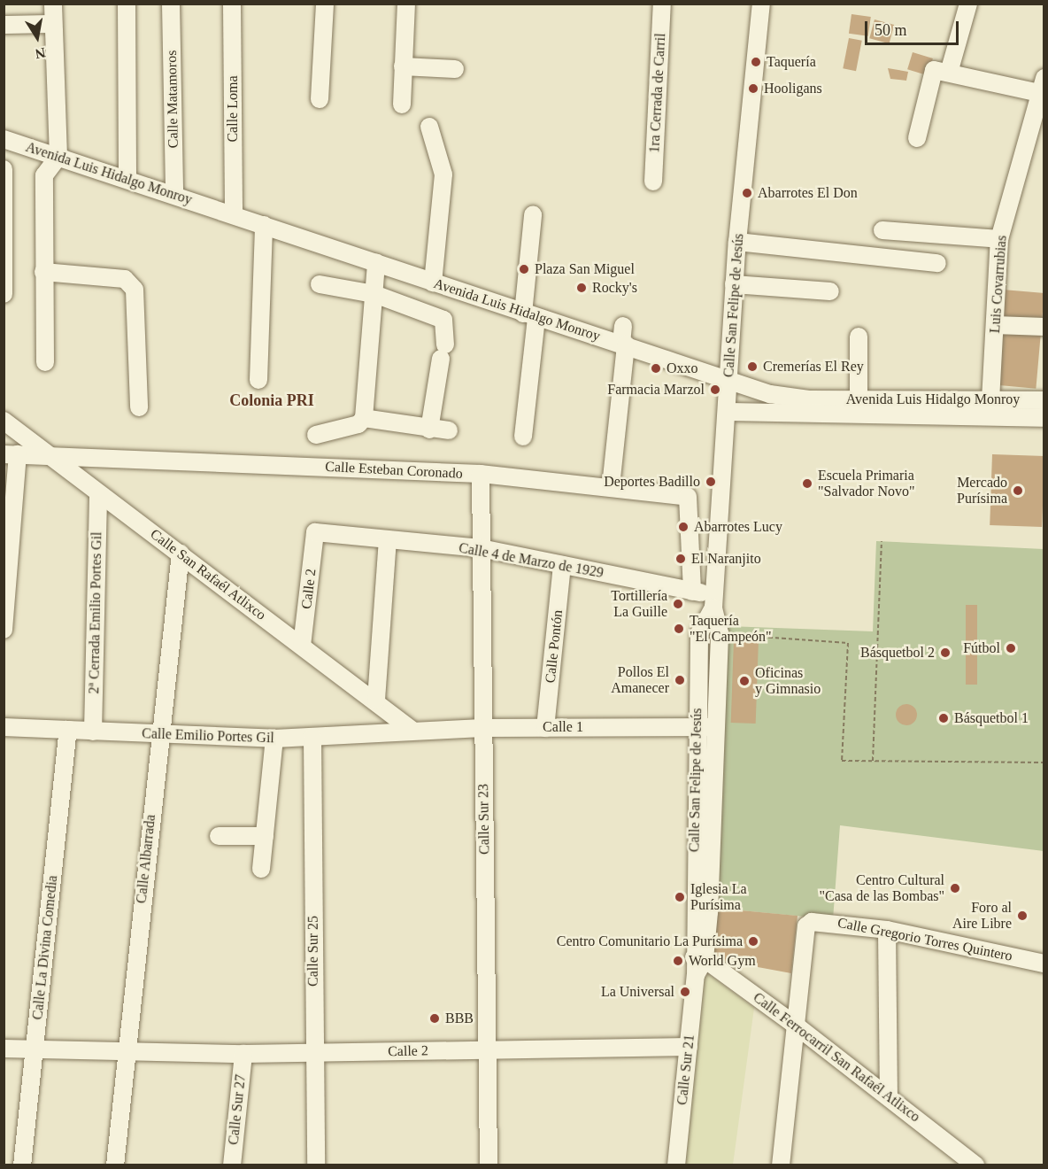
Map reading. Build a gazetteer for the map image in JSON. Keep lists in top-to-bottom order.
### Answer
{
  "streets": {
    "street": [
      "1ra Cerrada de Carril",
      "Calle Matamoros",
      "Calle Loma",
      "Avenida Luis Hidalgo Monroy",
      "Luis Covarrubias",
      "Calle San Felipe de Jesús",
      "Calle Esteban Coronado",
      "Calle 4 de Marzo de 1929",
      "Calle San Rafaél Atlixco",
      "Calle 2",
      "2ª Cerrada Emilio Portes Gil",
      "Calle Pontón",
      "Calle 1",
      "Calle Emilio Portes Gil",
      "Calle Sur 23",
      "Calle Albarrada",
      "Calle Gregorio Torres Quintero",
      "Calle La Divina Comedia",
      "Calle Sur 25",
      "Calle Ferrocarril San Rafaél Atlixco",
      "Calle Sur 21",
      "Calle Sur 27"
    ]
  },
  "crossings": [
    ["Calle Matamoros", "Avenida Luis Hidalgo Monroy"],
    ["Calle Loma", "Avenida Luis Hidalgo Monroy"],
    ["Avenida Luis Hidalgo Monroy", "Luis Covarrubias"],
    ["Avenida Luis Hidalgo Monroy", "Calle San Felipe de Jesús"],
    ["Calle San Felipe de Jesús", "Calle 4 de Marzo de 1929"],
    ["Calle San Felipe de Jesús", "Calle 1"],
    ["Calle San Felipe de Jesús", "Calle Ferrocarril San Rafaél Atlixco"],
    ["Calle San Felipe de Jesús", "Calle Sur 21"],
    ["Calle Esteban Coronado", "Calle 4 de Marzo de 1929"],
    ["Calle Esteban Coronado", "Calle San Rafaél Atlixco"],
    ["Calle Esteban Coronado", "Calle Sur 23"],
    ["Calle 4 de Marzo de 1929", "Calle 2"],
    ["Calle 4 de Marzo de 1929", "Calle Pontón"],
    ["Calle 4 de Marzo de 1929", "Calle Sur 23"],
    ["Calle San Rafaél Atlixco", "Calle 2"],
    ["Calle San Rafaél Atlixco", "2ª Cerrada Emilio Portes Gil"],
    ["Calle San Rafaél Atlixco", "Calle 1"],
    ["Calle San Rafaél Atlixco", "Calle Emilio Portes Gil"],
    ["Calle San Rafaél Atlixco", "Calle Albarrada"],
    ["Calle 2", "Calle Sur 23"],
    ["Calle 2", "Calle Albarrada"],
    ["Calle 2", "Calle La Divina Comedia"],
    ["Calle 2", "Calle Sur 25"],
    ["Calle 2", "Calle Sur 21"],
    ["Calle 2", "Calle Sur 27"],
    ["2ª Cerrada Emilio Portes Gil", "Calle Emilio Portes Gil"],
    ["Calle Pontón", "Calle 1"],
    ["Calle 1", "Calle Emilio Portes Gil"],
    ["Calle 1", "Calle Sur 23"],
    ["Calle Emilio Portes Gil", "Calle Albarrada"],
    ["Calle Emilio Portes Gil", "Calle La Divina Comedia"],
    ["Calle Emilio Portes Gil", "Calle Sur 25"],
    ["Calle Gregorio Torres Quintero", "Calle Ferrocarril San Rafaél Atlixco"],
    ["Calle Ferrocarril San Rafaél Atlixco", "Calle Sur 21"]
  ],
  "districts": ["Colonia PRI"],
  "places": [
    "Taquería",
    "Hooligans",
    "Abarrotes El Don",
    "Plaza San Miguel",
    "Rocky's",
    "Cremerías El Rey",
    "Oxxo",
    "Farmacia Marzol",
    "Deportes Badillo",
    "Escuela Primaria \"Salvador Novo\"",
    "Mercado Purísima",
    "Abarrotes Lucy",
    "El Naranjito",
    "Tortillería La Guille",
    "Taquería \"El Campeón\"",
    "Fútbol",
    "Básquetbol 2",
    "Pollos El Amanecer",
    "Oficinas y Gimnasio",
    "Básquetbol 1",
    "Centro Cultural \"Casa de las Bombas\"",
    "Iglesia La Purísima",
    "Foro al Aire Libre",
    "Centro Comunitario La Purísima",
    "World Gym",
    "La Universal",
    "BBB"
  ],
  "scale_bar": "50 m",
  "north": "bottom"
}
